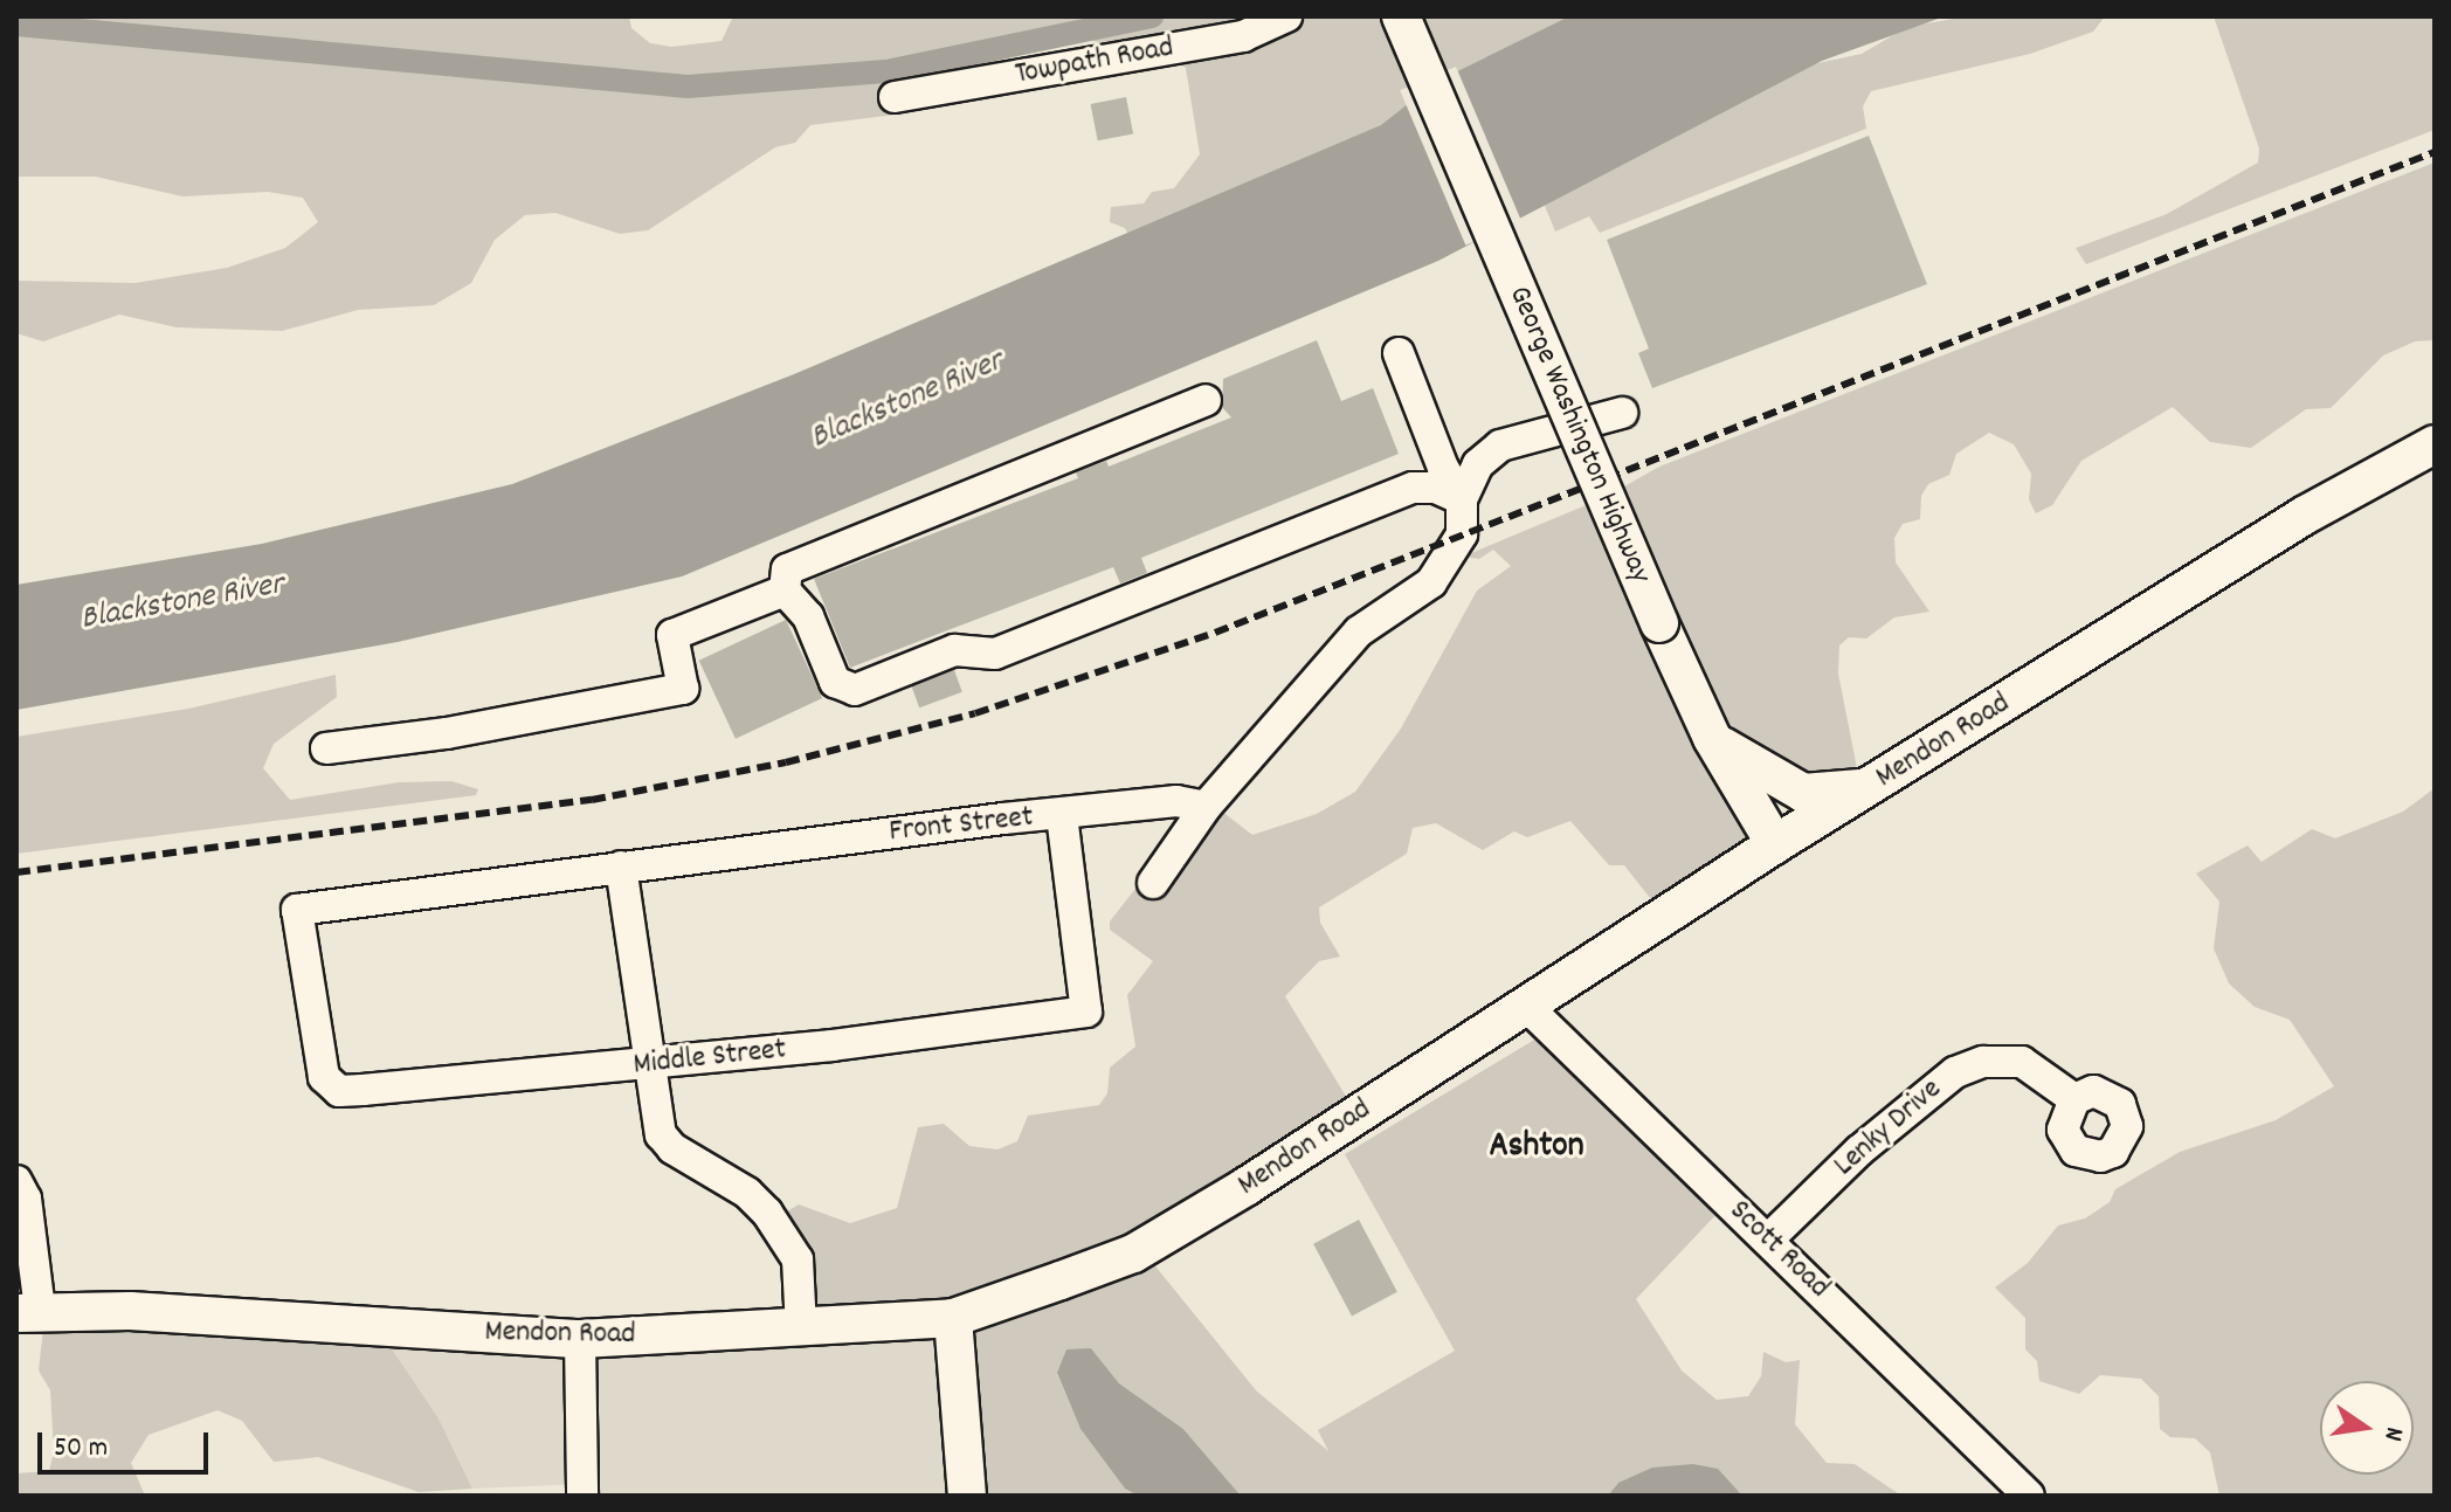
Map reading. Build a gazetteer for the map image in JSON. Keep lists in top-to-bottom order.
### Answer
{
  "streets": {
    "main road": ["George Washington Highway", "Mendon Road"],
    "street": [
      "Towpath Road",
      "Front Street",
      "Middle Street",
      "Lenky Drive",
      "Scott Road"
    ]
  },
  "crossings": [
    ["George Washington Highway", "Mendon Road"],
    ["Mendon Road", "Scott Road"],
    ["Front Street", "Middle Street"],
    ["Lenky Drive", "Scott Road"]
  ],
  "districts": ["Ashton"],
  "water": ["Blackstone River"],
  "scale_bar": "50 m",
  "north": "right"
}
